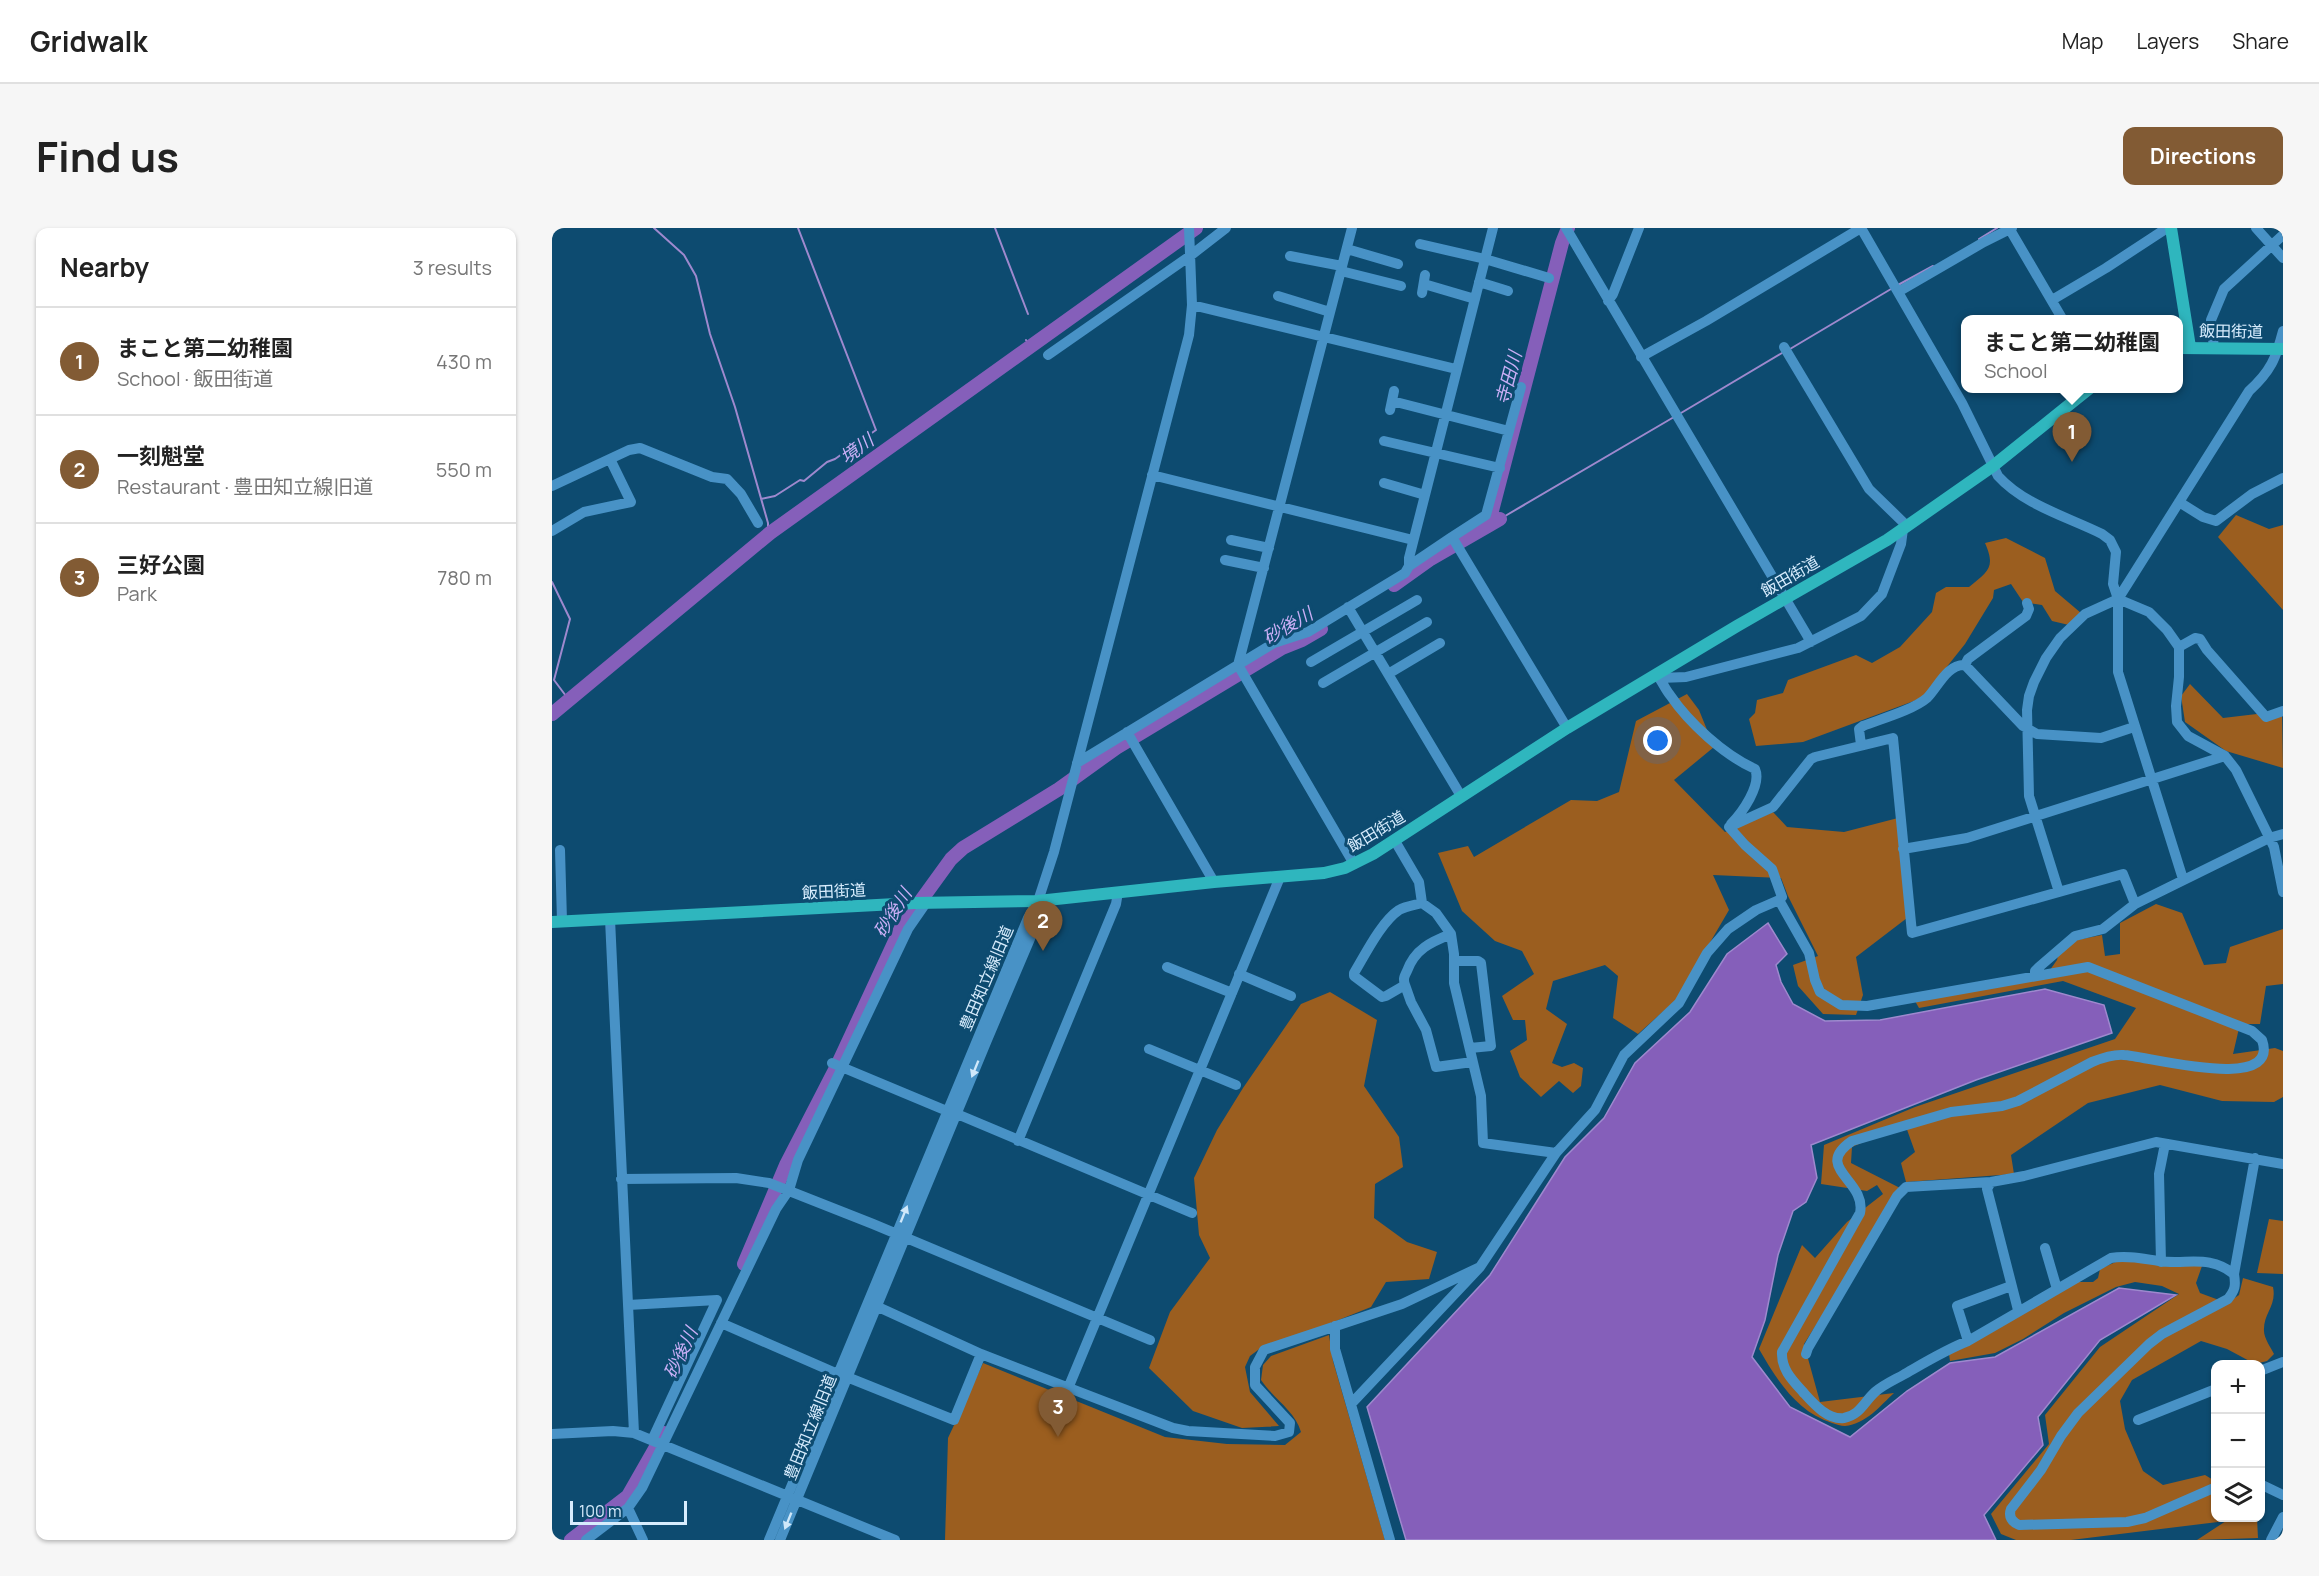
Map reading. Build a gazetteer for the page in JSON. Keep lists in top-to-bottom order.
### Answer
{
  "streets": {
    "main road": ["飯田街道"],
    "street": ["豊田知立線旧道"]
  },
  "crossings": [
    ["飯田街道", "豊田知立線旧道"]
  ],
  "water": ["寺田川", "境川", "砂後川"],
  "scale_bar": "100 m",
  "page": {
    "header": "Gridwalk",
    "nav": ["Map", "Layers", "Share"],
    "title": "Find us",
    "buttons": "Directions",
    "heading": ["Nearby", "3 results"],
    "list": [
      {
        "mark": "1",
        "name": "まこと第二幼稚園",
        "note": "School · 飯田街道",
        "value": "430 m"
      },
      {
        "mark": "2",
        "name": "一刻魁堂",
        "note": "Restaurant · 豊田知立線旧道",
        "value": "550 m"
      },
      {
        "mark": "3",
        "name": "三好公園",
        "note": "Park",
        "value": "780 m"
      }
    ],
    "popup": ["まこと第二幼稚園", "School"],
    "pins": ["1", "2", "3"],
    "map_buttons": ["+", "−"],
    "scale": "100 m"
  }
}
